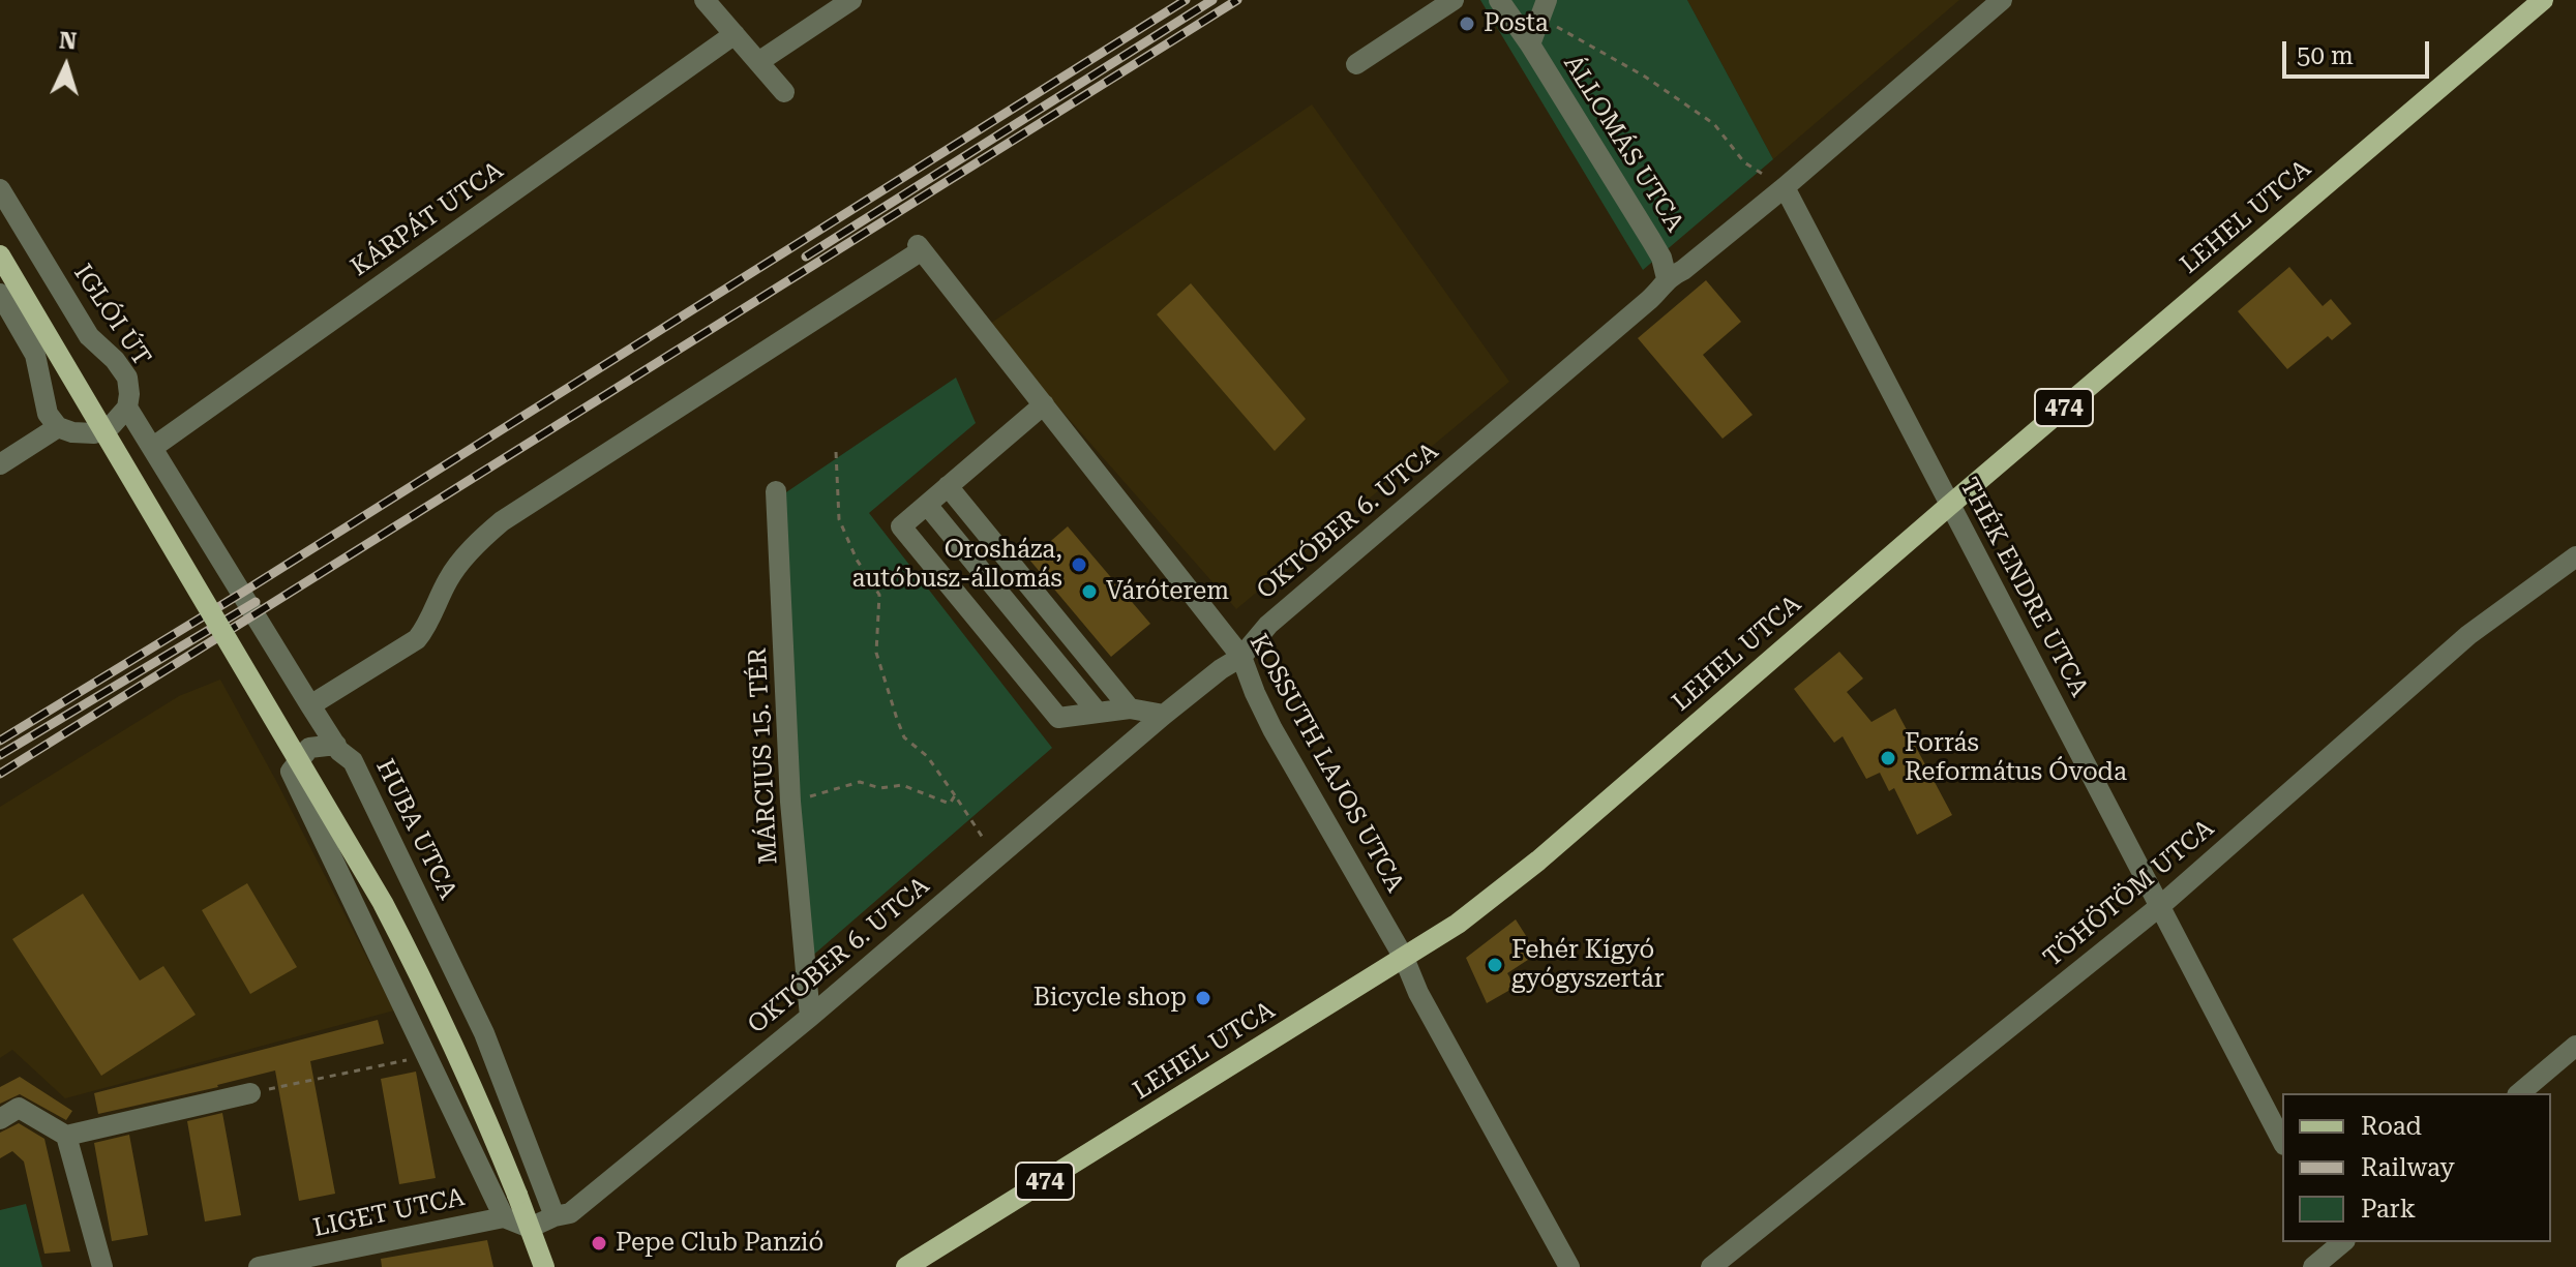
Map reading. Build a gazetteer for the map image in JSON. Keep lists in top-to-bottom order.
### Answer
{
  "streets": {
    "main road": ["LEHEL UTCA", "474"],
    "street": [
      "ÁLLOMÁS UTCA",
      "KÁRPÁT UTCA",
      "IGLÓI ÚT",
      "OKTÓBER 6. UTCA",
      "THÉK ENDRE UTCA",
      "MÁRCIUS 15. TÉR",
      "KOSSUTH LAJOS UTCA",
      "HUBA UTCA",
      "TÖHÖTÖM UTCA",
      "LIGET UTCA"
    ]
  },
  "crossings": [
    ["ÁLLOMÁS UTCA", "OKTÓBER 6. UTCA"],
    ["LEHEL UTCA", "THÉK ENDRE UTCA"],
    ["LEHEL UTCA", "KOSSUTH LAJOS UTCA"],
    ["KÁRPÁT UTCA", "HUBA UTCA"],
    ["IGLÓI ÚT", "HUBA UTCA"],
    ["OKTÓBER 6. UTCA", "THÉK ENDRE UTCA"],
    ["OKTÓBER 6. UTCA", "MÁRCIUS 15. TÉR"],
    ["OKTÓBER 6. UTCA", "KOSSUTH LAJOS UTCA"],
    ["OKTÓBER 6. UTCA", "HUBA UTCA"],
    ["OKTÓBER 6. UTCA", "LIGET UTCA"],
    ["THÉK ENDRE UTCA", "TÖHÖTÖM UTCA"],
    ["KOSSUTH LAJOS UTCA", "HUBA UTCA"]
  ],
  "places": [
    "Posta",
    "Orosháza, autóbusz-állomás",
    "Váróterem",
    "Forrás Református Óvoda",
    "Fehér Kígyó gyógyszertár",
    "Bicycle shop",
    "Pepe Club Panzió"
  ],
  "legend": ["Road", "Railway", "Park"],
  "scale_bar": "50 m",
  "north": "top"
}
